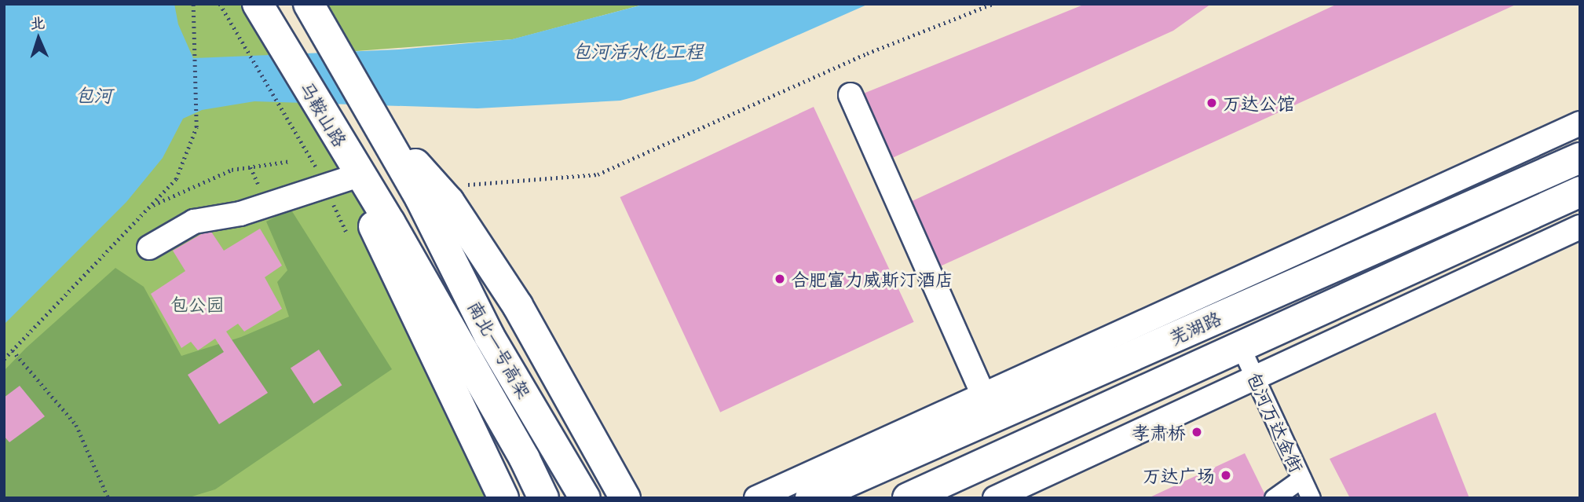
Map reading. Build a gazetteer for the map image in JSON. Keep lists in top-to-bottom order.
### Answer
{
  "streets": {
    "main road": ["马鞍山路", "芜湖路", "南北一号高架"],
    "street": ["包河万达金街"]
  },
  "crossings": [
    ["马鞍山路", "南北一号高架"],
    ["芜湖路", "包河万达金街"]
  ],
  "water": ["包河活水化工程", "包河"],
  "parks": ["包公园"],
  "places": [
    "万达公馆",
    "合肥富力威斯汀酒店",
    "孝肃桥",
    "万达广场"
  ],
  "north": "top"
}
